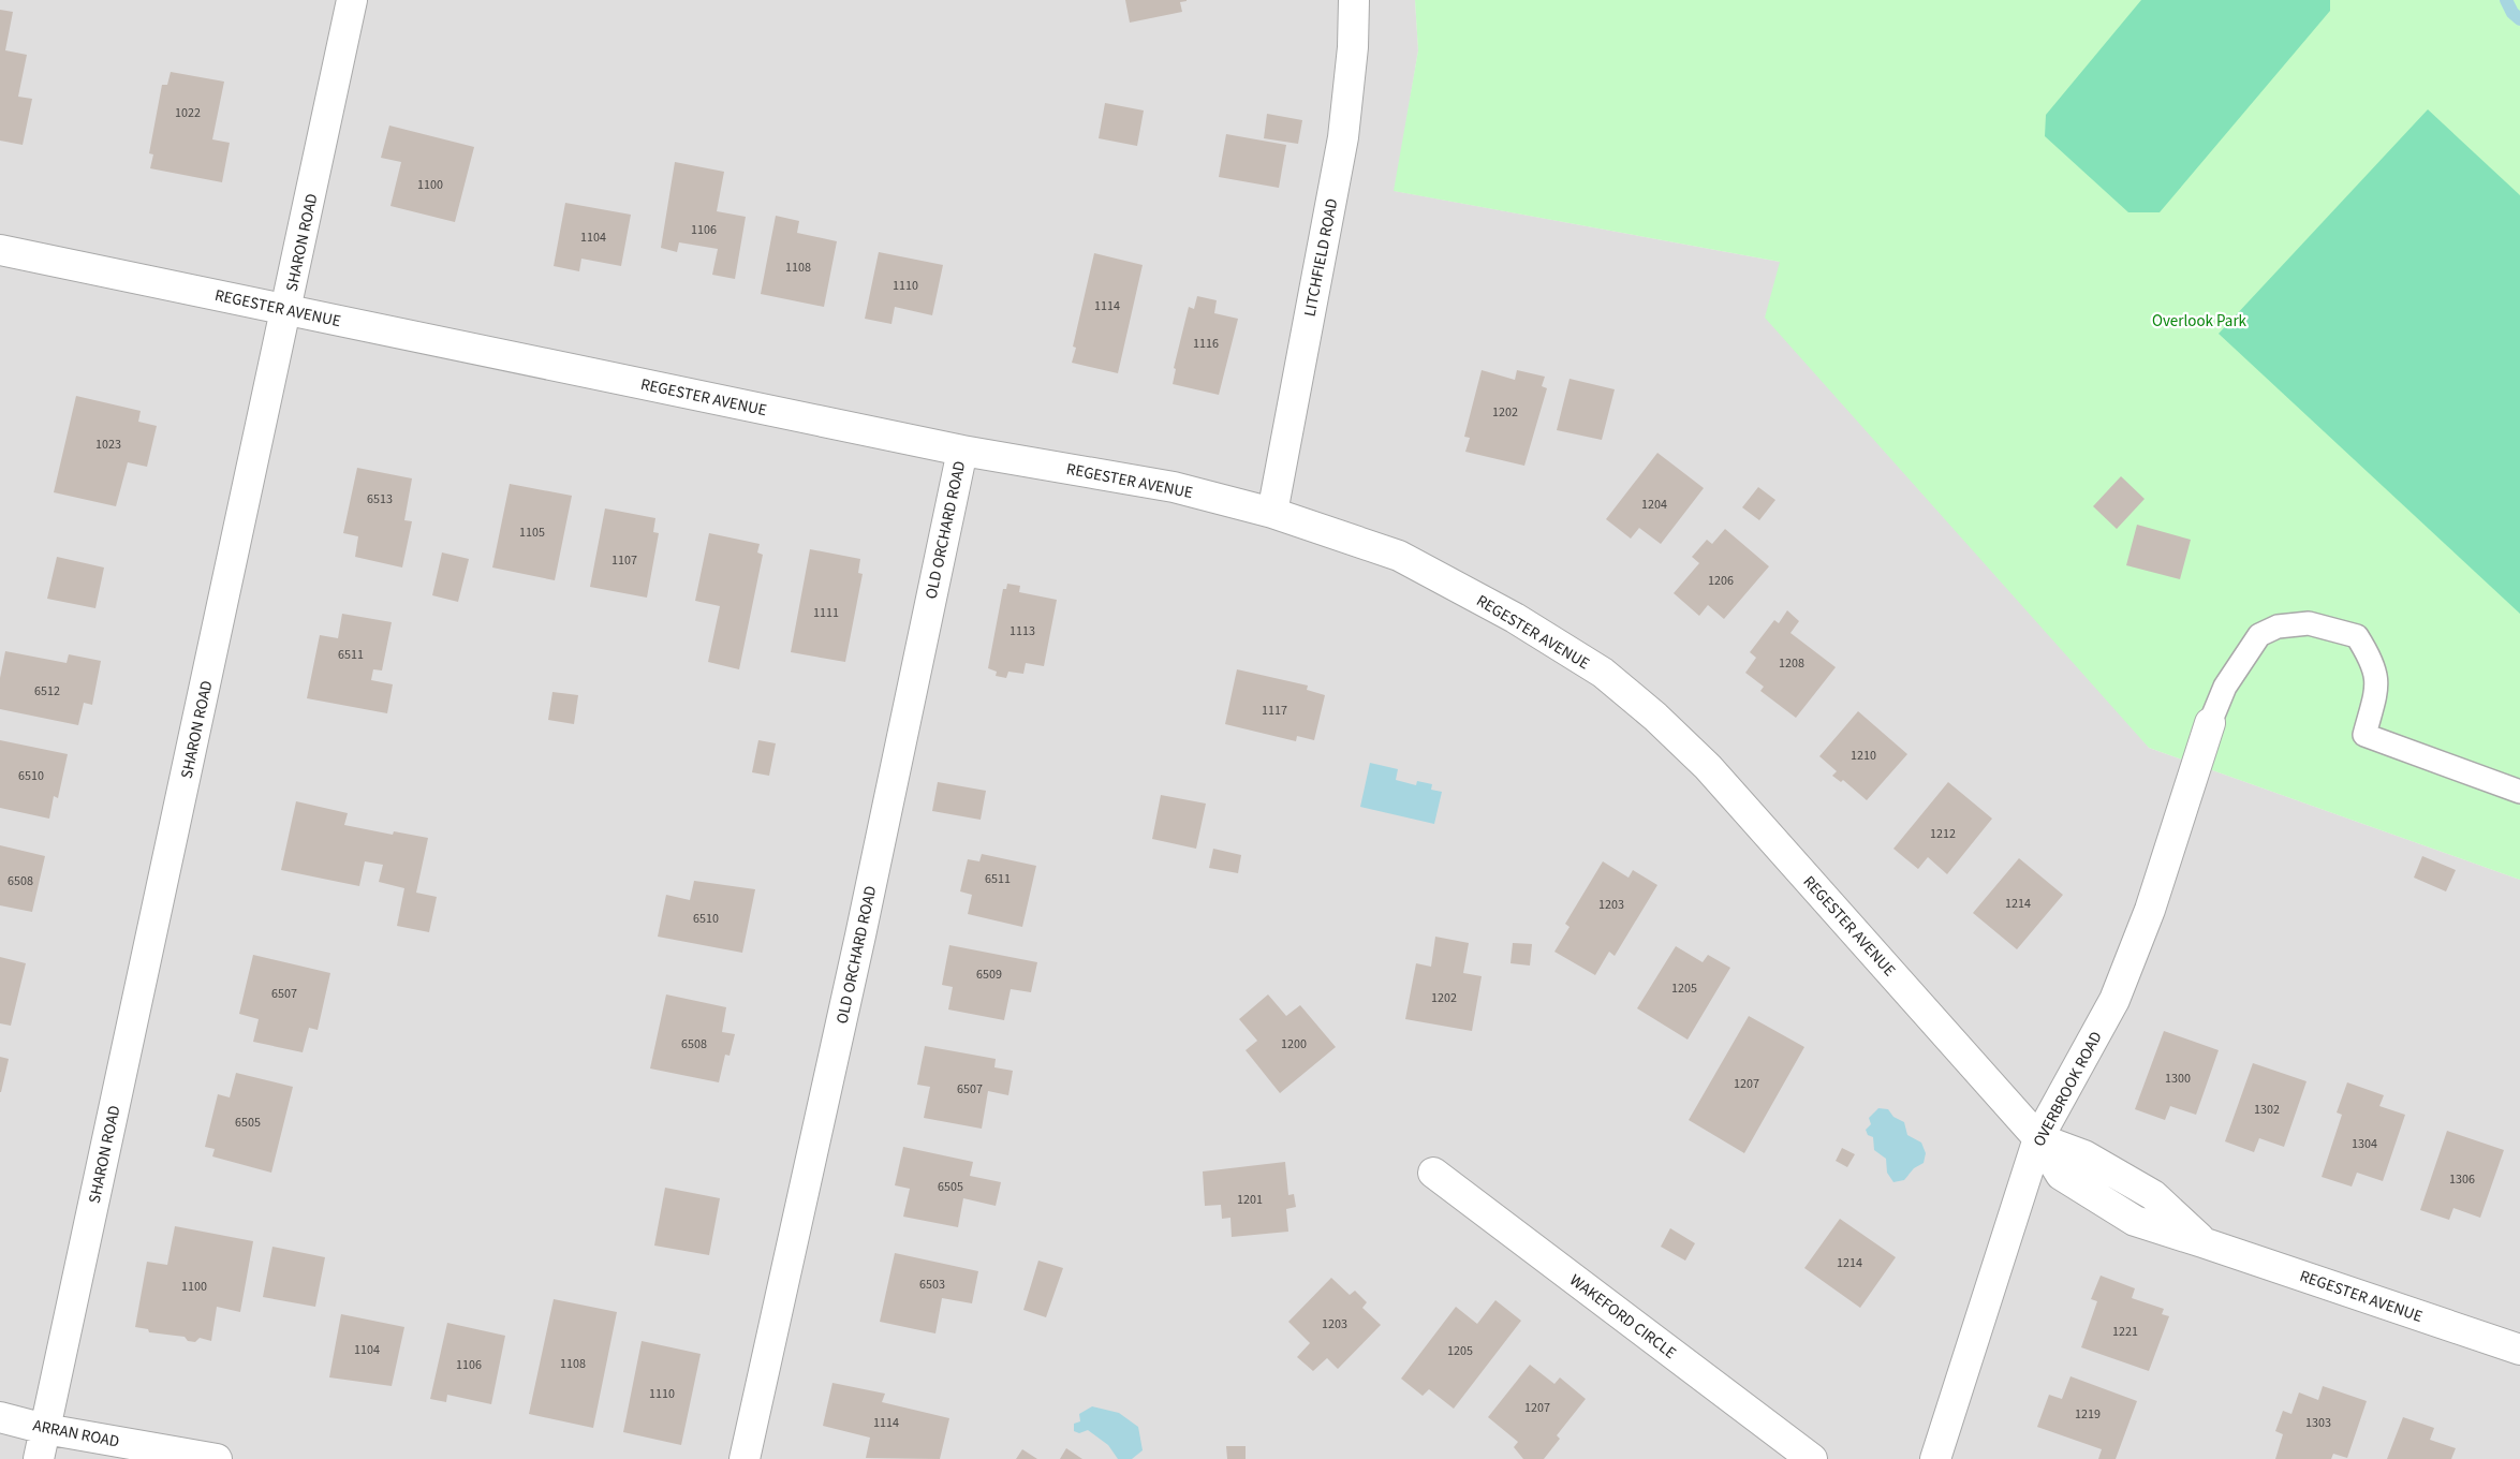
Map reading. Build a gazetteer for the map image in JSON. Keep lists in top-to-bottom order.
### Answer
{
  "streets": {
    "street": [
      "SHARON ROAD",
      "LITCHFIELD ROAD",
      "REGESTER AVENUE",
      "OLD ORCHARD ROAD",
      "OVERBROOK ROAD",
      "WAKEFORD CIRCLE",
      "ARRAN ROAD"
    ]
  },
  "crossings": [
    ["SHARON ROAD", "REGESTER AVENUE"],
    ["SHARON ROAD", "ARRAN ROAD"],
    ["LITCHFIELD ROAD", "REGESTER AVENUE"],
    ["REGESTER AVENUE", "OLD ORCHARD ROAD"],
    ["REGESTER AVENUE", "OVERBROOK ROAD"]
  ],
  "parks": ["Overlook Park"],
  "house_numbers": [
    "1022",
    "1100",
    "1106",
    "1104",
    "1108",
    "1110",
    "1114",
    "1116",
    "1202",
    "1023",
    "6513",
    "1204",
    "1105",
    "1107",
    "1206",
    "1111",
    "1113",
    "6511",
    "1208",
    "6512",
    "1117",
    "1210",
    "6510",
    "1212",
    "6511",
    "6508",
    "1214",
    "1203",
    "6510",
    "6509",
    "1205",
    "6507",
    "1202",
    "6508",
    "1200",
    "1300",
    "1207",
    "6507",
    "1302",
    "6505",
    "1304",
    "1306",
    "6505",
    "1201",
    "1214",
    "6503",
    "1100",
    "1203",
    "1221",
    "1104",
    "1205",
    "1108",
    "1106",
    "1110",
    "1207",
    "1219",
    "1114",
    "1303"
  ]
}
